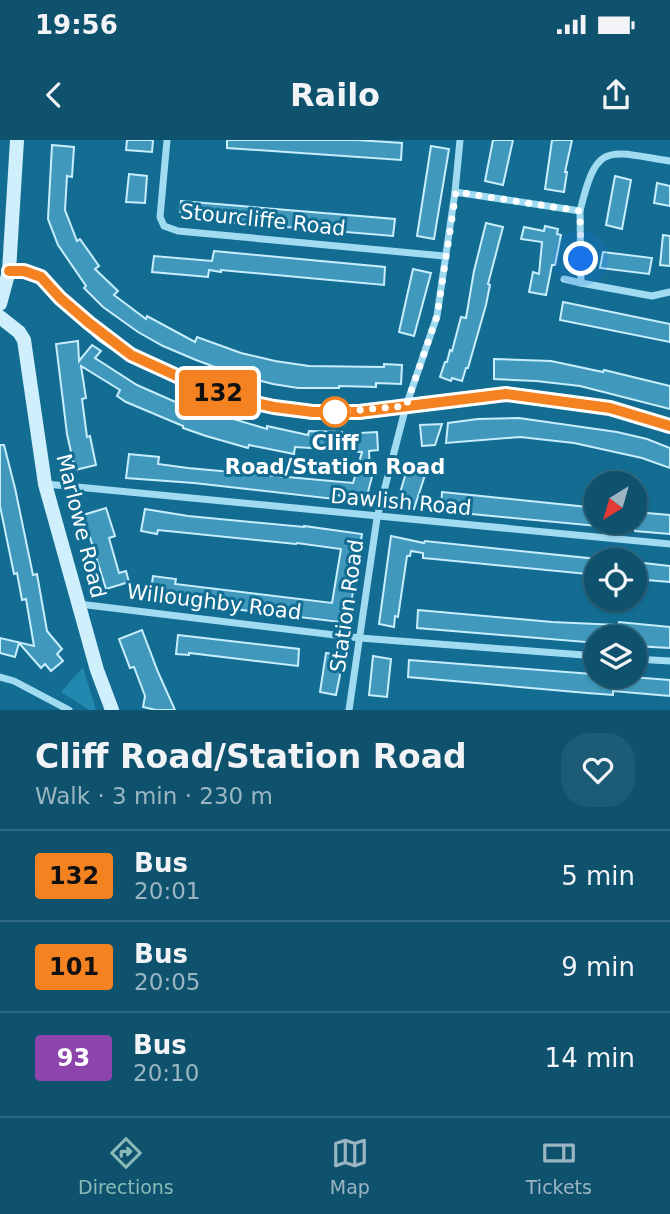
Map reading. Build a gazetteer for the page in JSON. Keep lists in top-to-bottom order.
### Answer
{
  "streets": {
    "street": [
      "Stourcliffe Road",
      "Dawlish Road",
      "Marlowe Road",
      "Willoughby Road",
      "Station Road"
    ]
  },
  "crossings": [
    ["Stourcliffe Road", "Station Road"],
    ["Dawlish Road", "Marlowe Road"],
    ["Dawlish Road", "Station Road"],
    ["Marlowe Road", "Willoughby Road"],
    ["Willoughby Road", "Station Road"]
  ],
  "places": ["Cliff Road/Station Road"],
  "lines": ["bus line 132"],
  "north": "bottom left",
  "page": {
    "status": "19:56",
    "header": "Railo",
    "on_map": "132",
    "heading": ["Cliff Road/Station Road", "Walk · 3 min · 230 m"],
    "list": [
      {
        "mark": "132",
        "name": "Bus",
        "note": "20:01",
        "value": "5 min"
      },
      {
        "mark": "101",
        "name": "Bus",
        "note": "20:05",
        "value": "9 min"
      },
      {
        "mark": "93",
        "name": "Bus",
        "note": "20:10",
        "value": "14 min"
      }
    ],
    "tabs": ["Directions", "Map", "Tickets"]
  }
}
